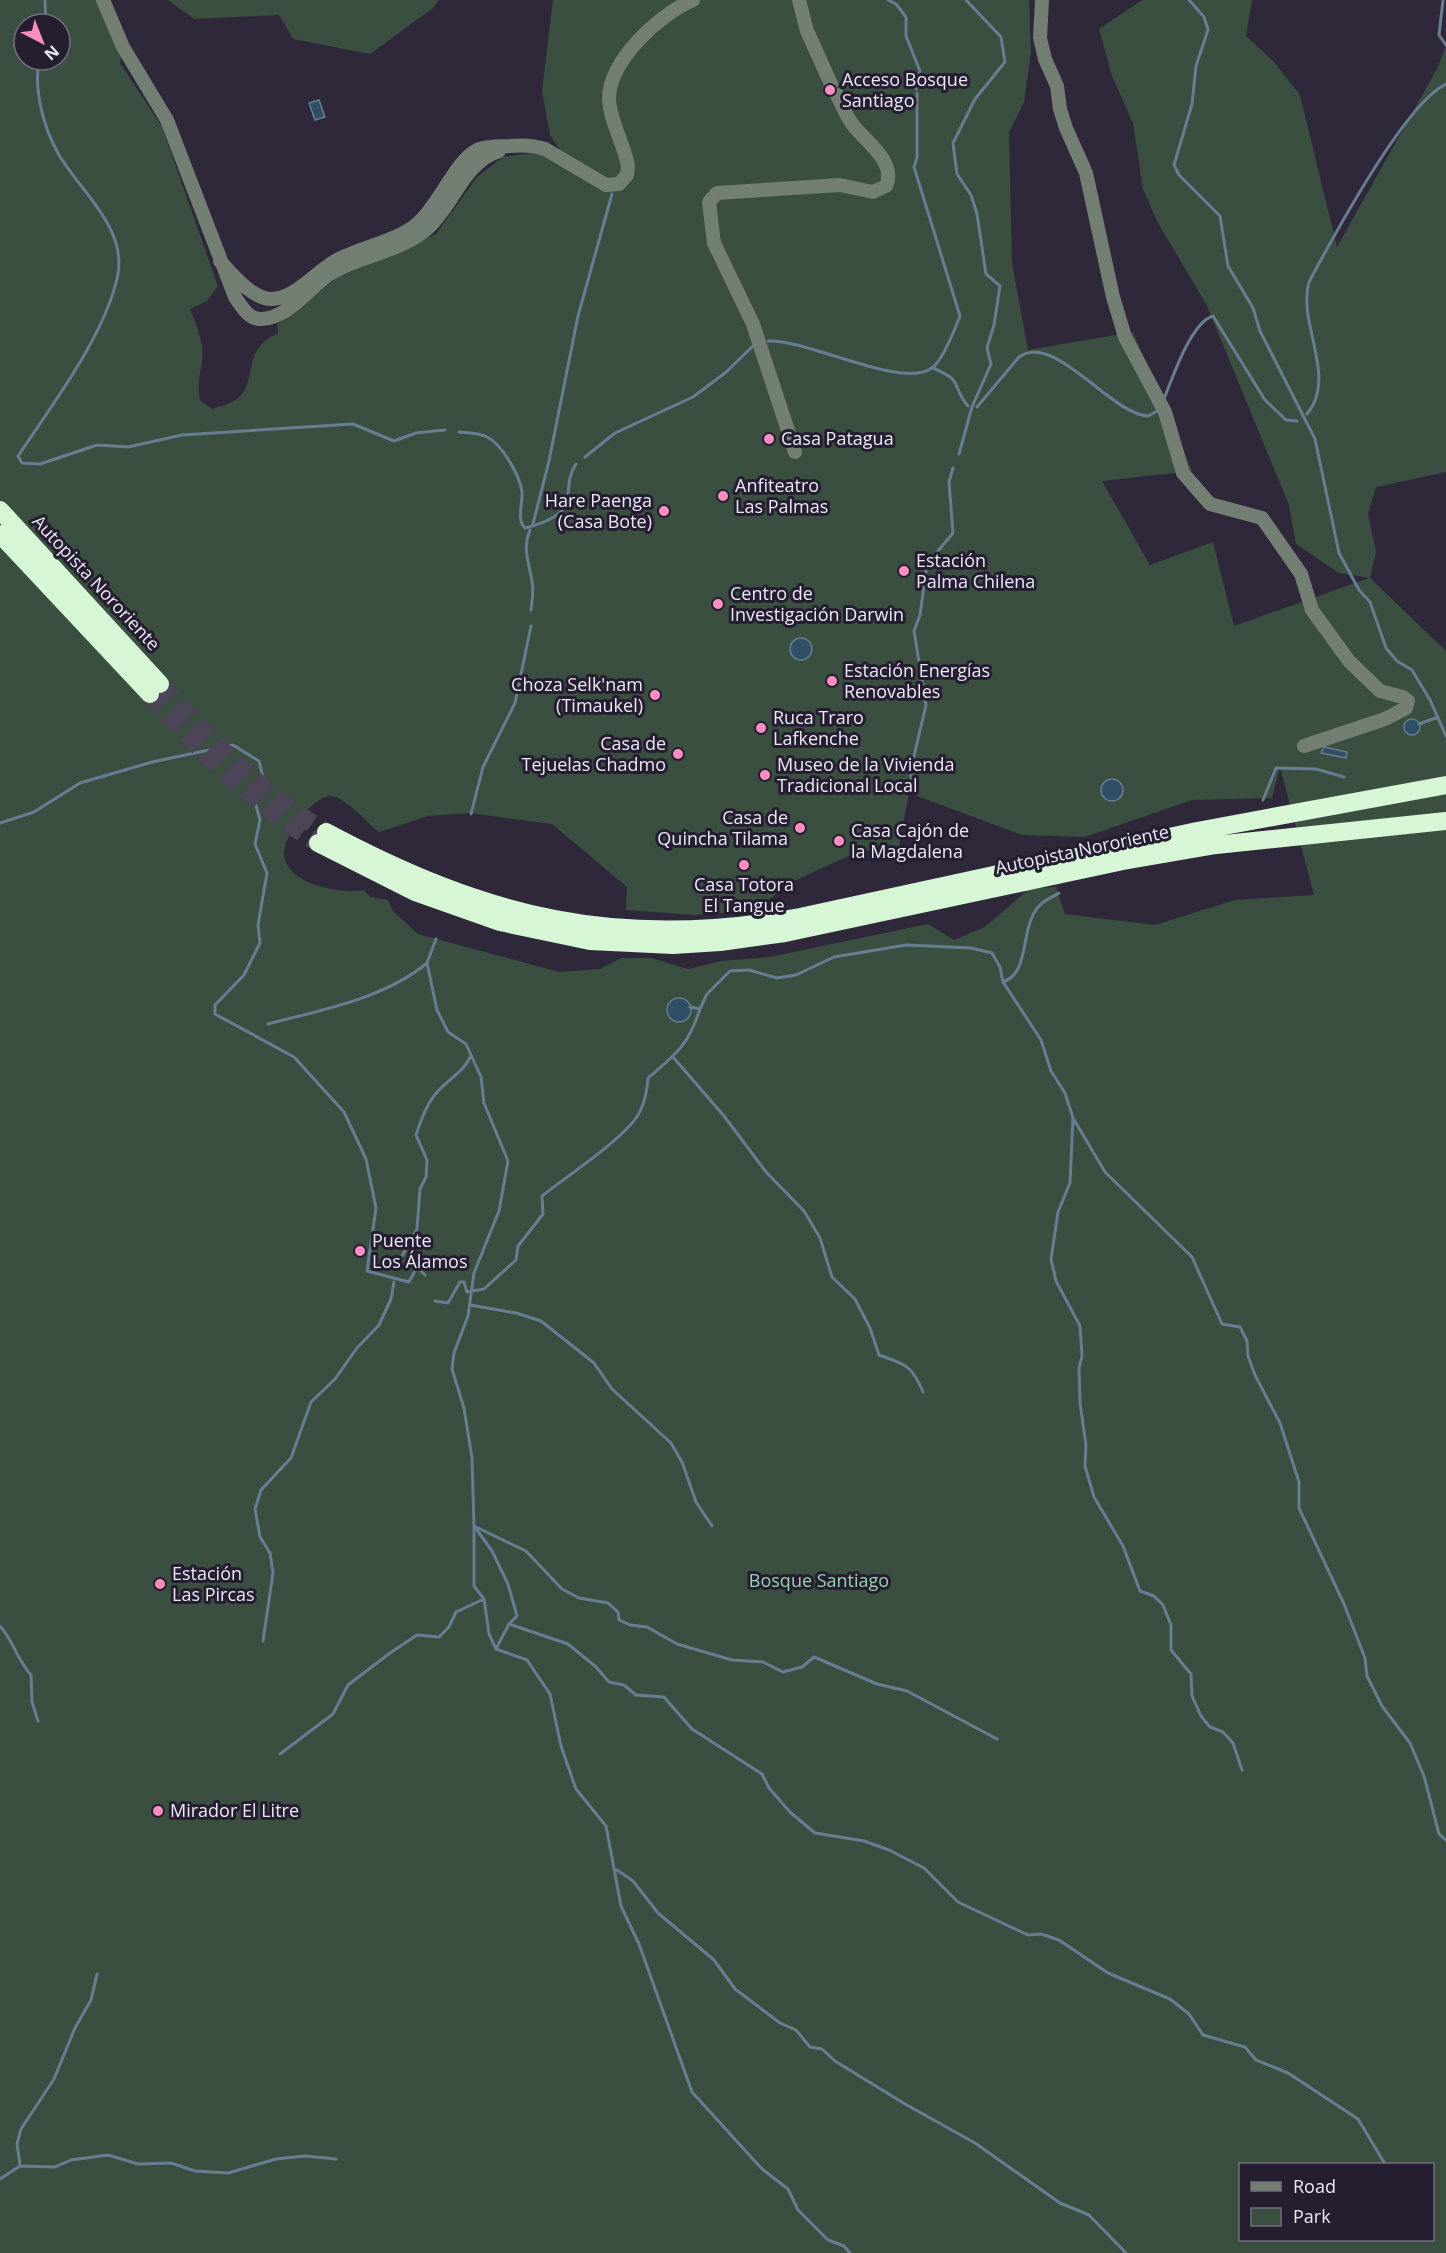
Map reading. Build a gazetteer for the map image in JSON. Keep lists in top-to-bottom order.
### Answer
{
  "streets": {
    "highway": ["Autopista Nororiente"]
  },
  "parks": ["Bosque Santiago"],
  "places": [
    "Acceso Bosque Santiago",
    "Casa Patagua",
    "Anfiteatro Las Palmas",
    "Hare Paenga (Casa Bote)",
    "Estación Palma Chilena",
    "Centro de Investigación Darwin",
    "Estación Energías Renovables",
    "Choza Selk'nam (Timaukel)",
    "Ruca Traro Lafkenche",
    "Casa de Tejuelas Chadmo",
    "Museo de la Vivienda Tradicional Local",
    "Casa de Quincha Tilama",
    "Casa Cajón de la Magdalena",
    "Casa Totora El Tangue",
    "Puente Los Álamos",
    "Estación Las Pircas",
    "Mirador El Litre"
  ],
  "legend": ["Road", "Park"],
  "north": "bottom right"
}
